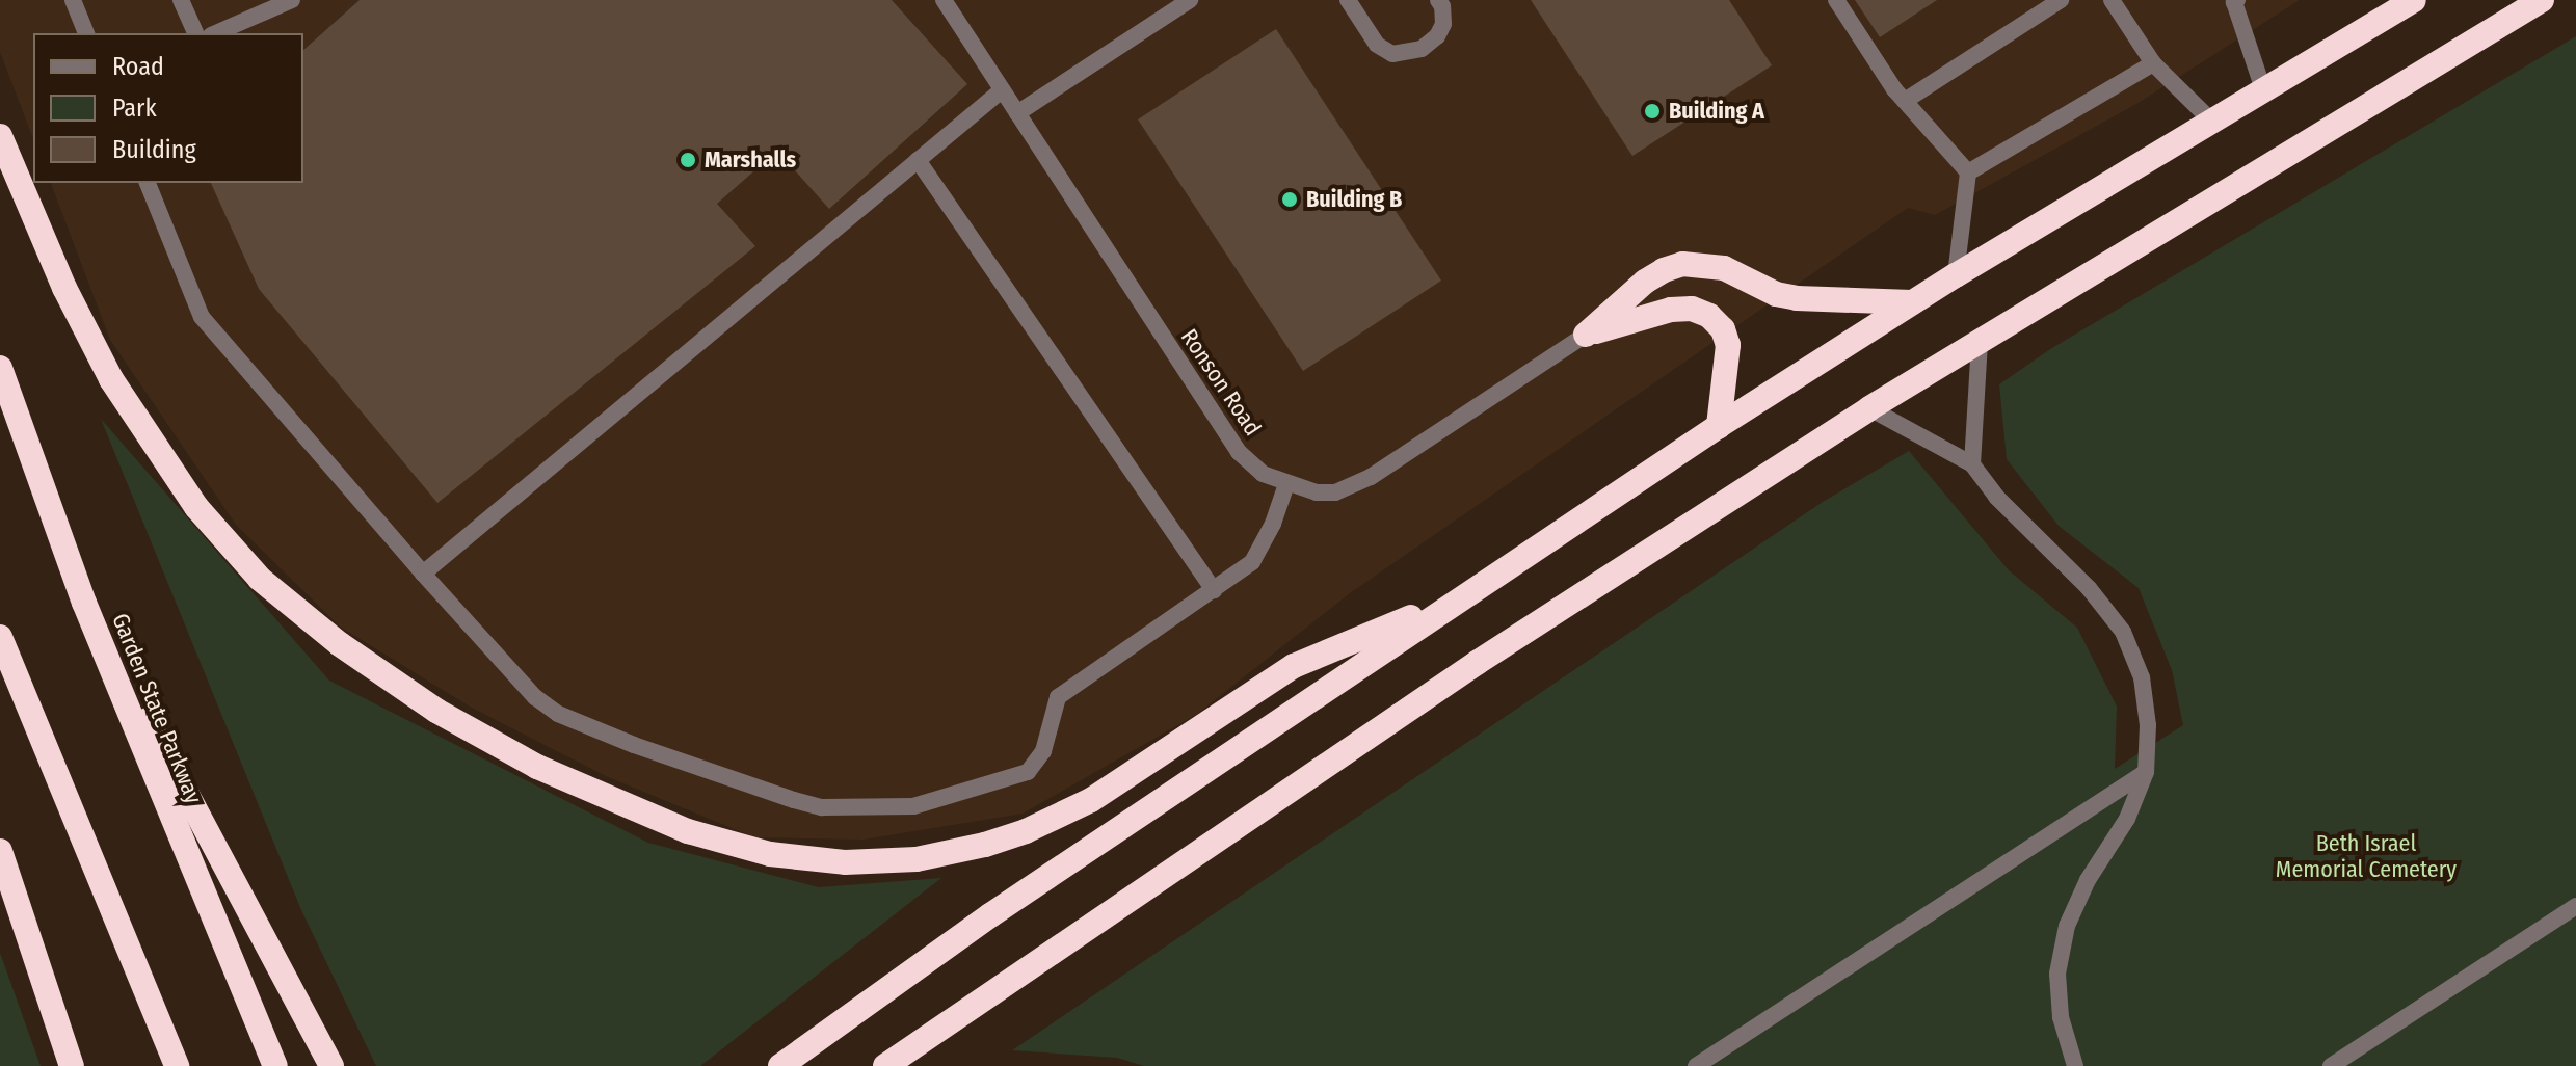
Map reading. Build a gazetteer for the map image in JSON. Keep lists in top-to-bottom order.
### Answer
{
  "streets": {
    "highway": ["Garden State Parkway"],
    "street": ["Ronson Road"]
  },
  "parks": ["Beth Israel Memorial Cemetery"],
  "places": ["Building A", "Marshalls", "Building B"],
  "legend": ["Road", "Park", "Building"]
}
